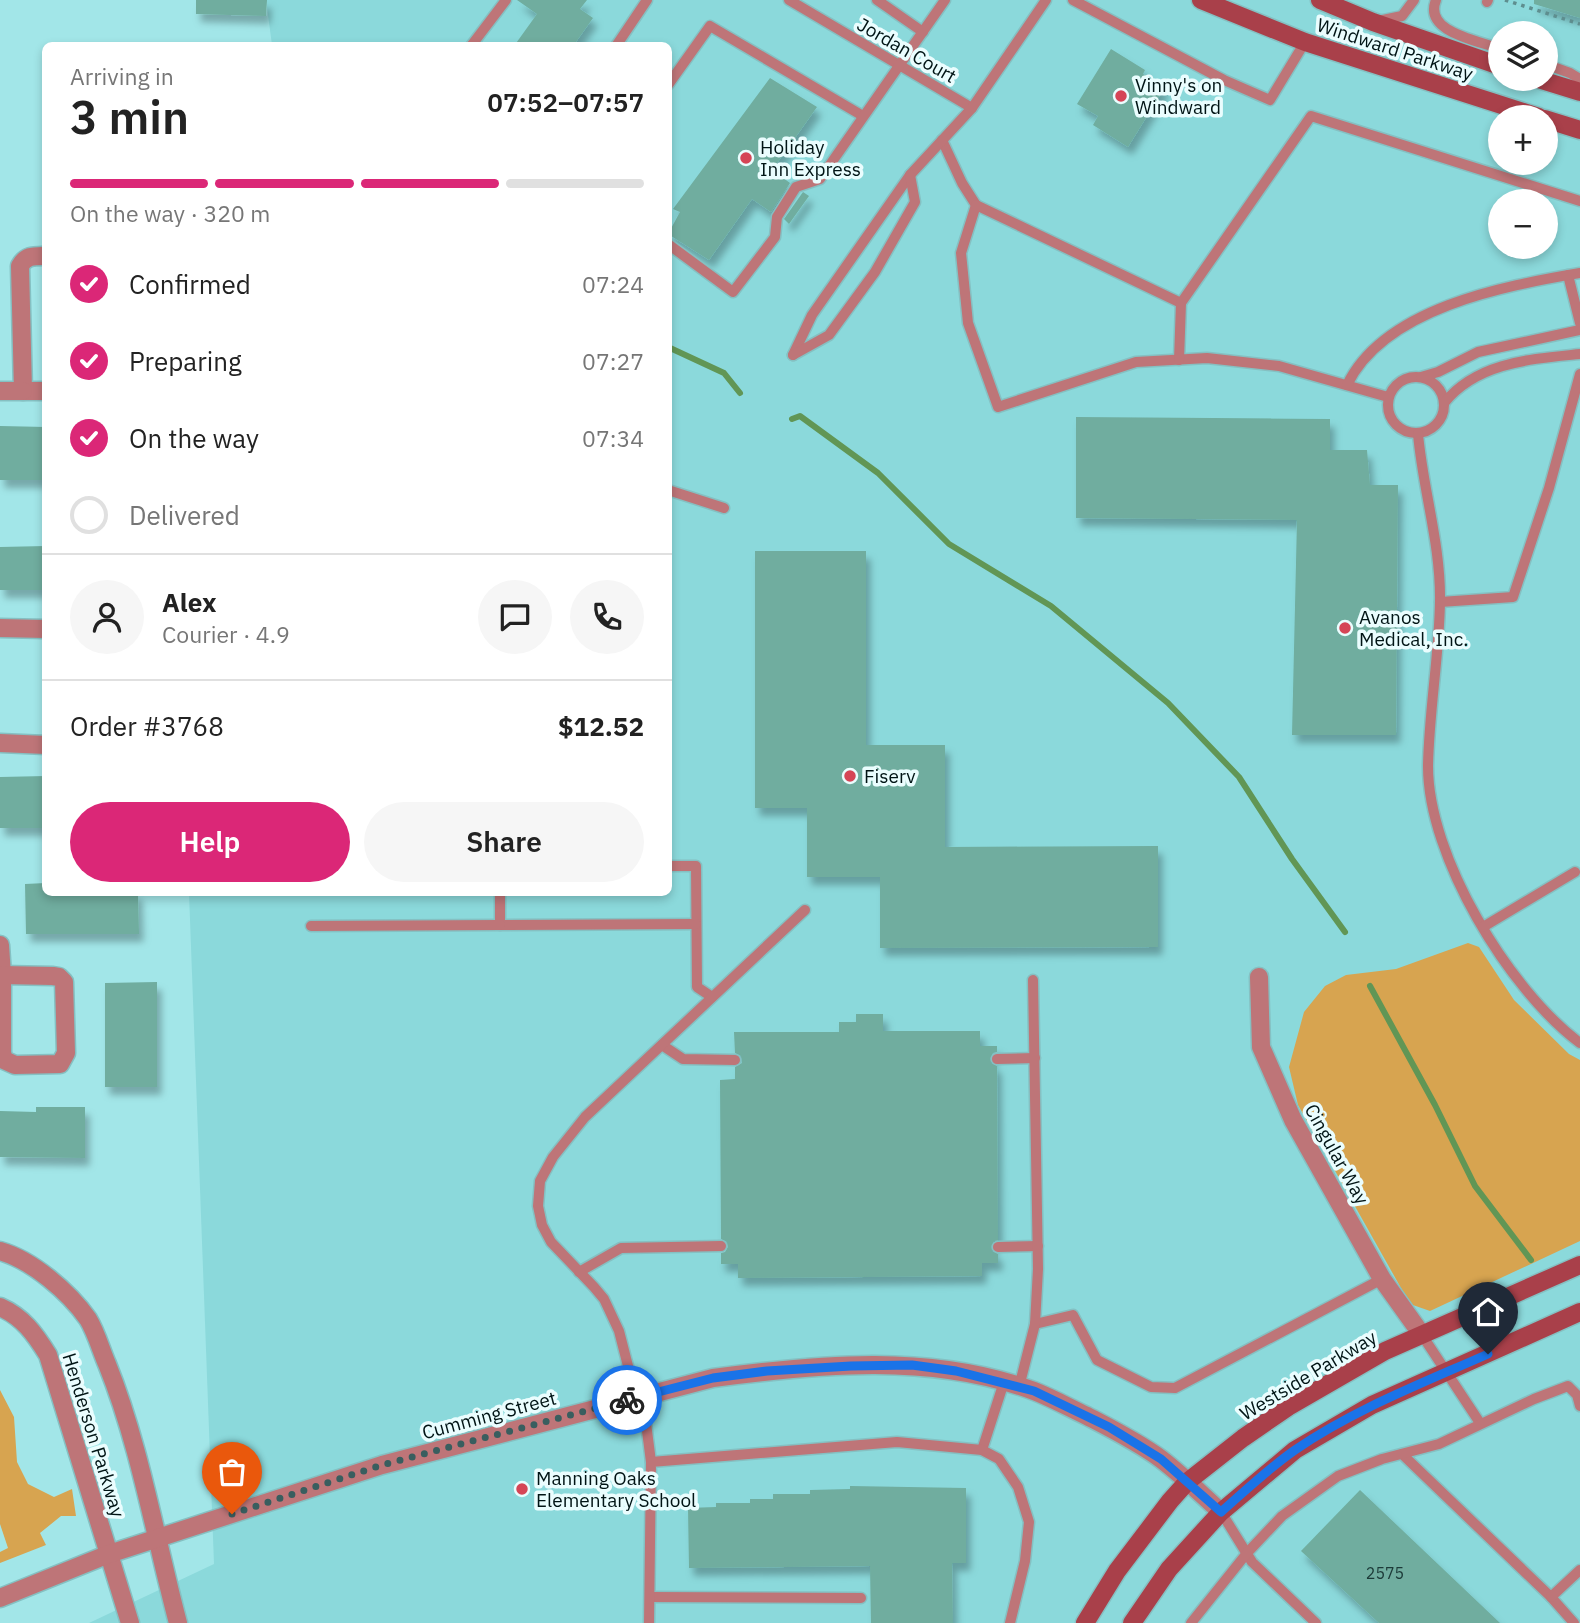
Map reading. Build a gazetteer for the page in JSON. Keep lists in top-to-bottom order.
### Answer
{
  "streets": {
    "main road": ["Windward Parkway", "Westside Parkway"],
    "street": ["Cingular Way", "Cumming Street", "Henderson Parkway"],
    "lane": ["Jordan Court"]
  },
  "crossings": [
    ["Cingular Way", "Westside Parkway"],
    ["Westside Parkway", "Cumming Street"],
    ["Cumming Street", "Henderson Parkway"]
  ],
  "places": [
    "Vinny's on Windward",
    "Holiday Inn Express",
    "Avanos Medical, Inc.",
    "Fiserv",
    "Manning Oaks Elementary School"
  ],
  "house_numbers": ["2575"],
  "page": {
    "map_buttons": ["+", "−"],
    "heading": ["3 min", "Arriving in", "07:52–07:57"],
    "panel": [
      "Alex",
      "Courier · 4.9",
      "Order #3768",
      "$12.52"
    ],
    "bar": "On the way · 320 m",
    "list": [
      ["Confirmed", "07:24"],
      ["Preparing", "07:27"],
      ["On the way", "07:34"],
      "Delivered"
    ],
    "buttons": ["Help", "Share"]
  }
}
